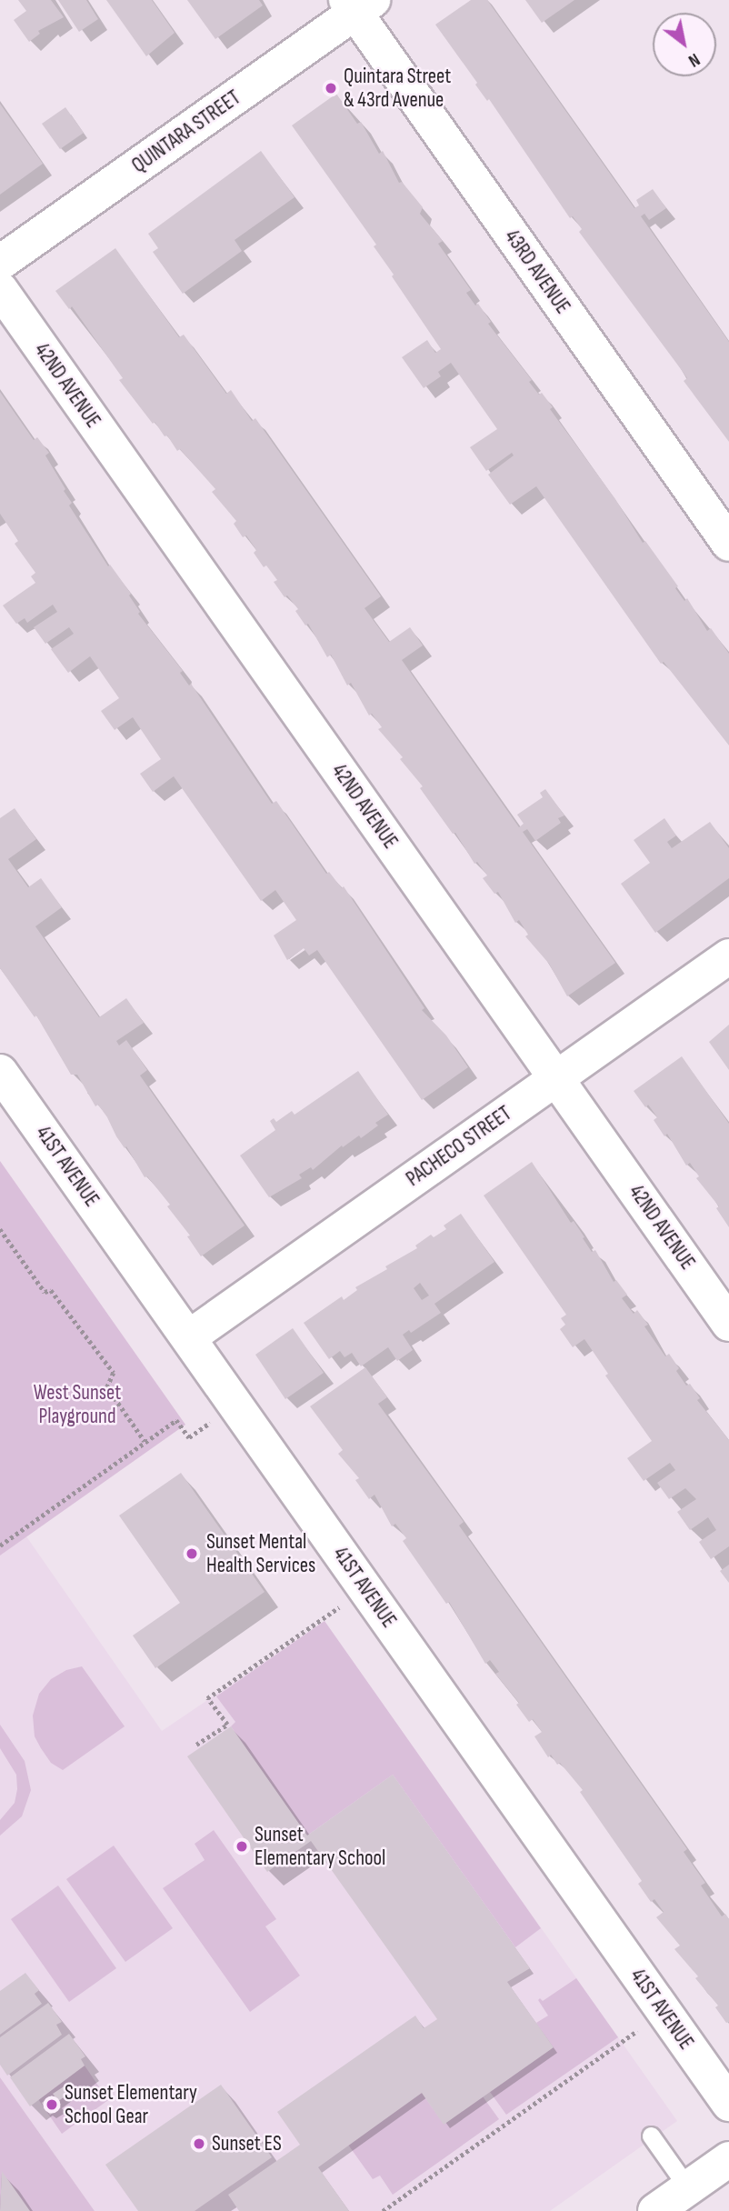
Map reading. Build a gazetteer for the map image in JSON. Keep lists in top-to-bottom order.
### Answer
{
  "streets": {
    "street": [
      "QUINTARA STREET",
      "43RD AVENUE",
      "42ND AVENUE",
      "PACHECO STREET",
      "41ST AVENUE"
    ]
  },
  "crossings": [
    ["QUINTARA STREET", "43RD AVENUE"],
    ["42ND AVENUE", "PACHECO STREET"],
    ["PACHECO STREET", "41ST AVENUE"]
  ],
  "parks": ["West Sunset Playground"],
  "places": [
    "Quintara Street & 43rd Avenue",
    "Sunset Mental Health Services",
    "Sunset Elementary School",
    "Sunset Elementary School Gear",
    "Sunset ES"
  ],
  "north": "bottom right"
}
